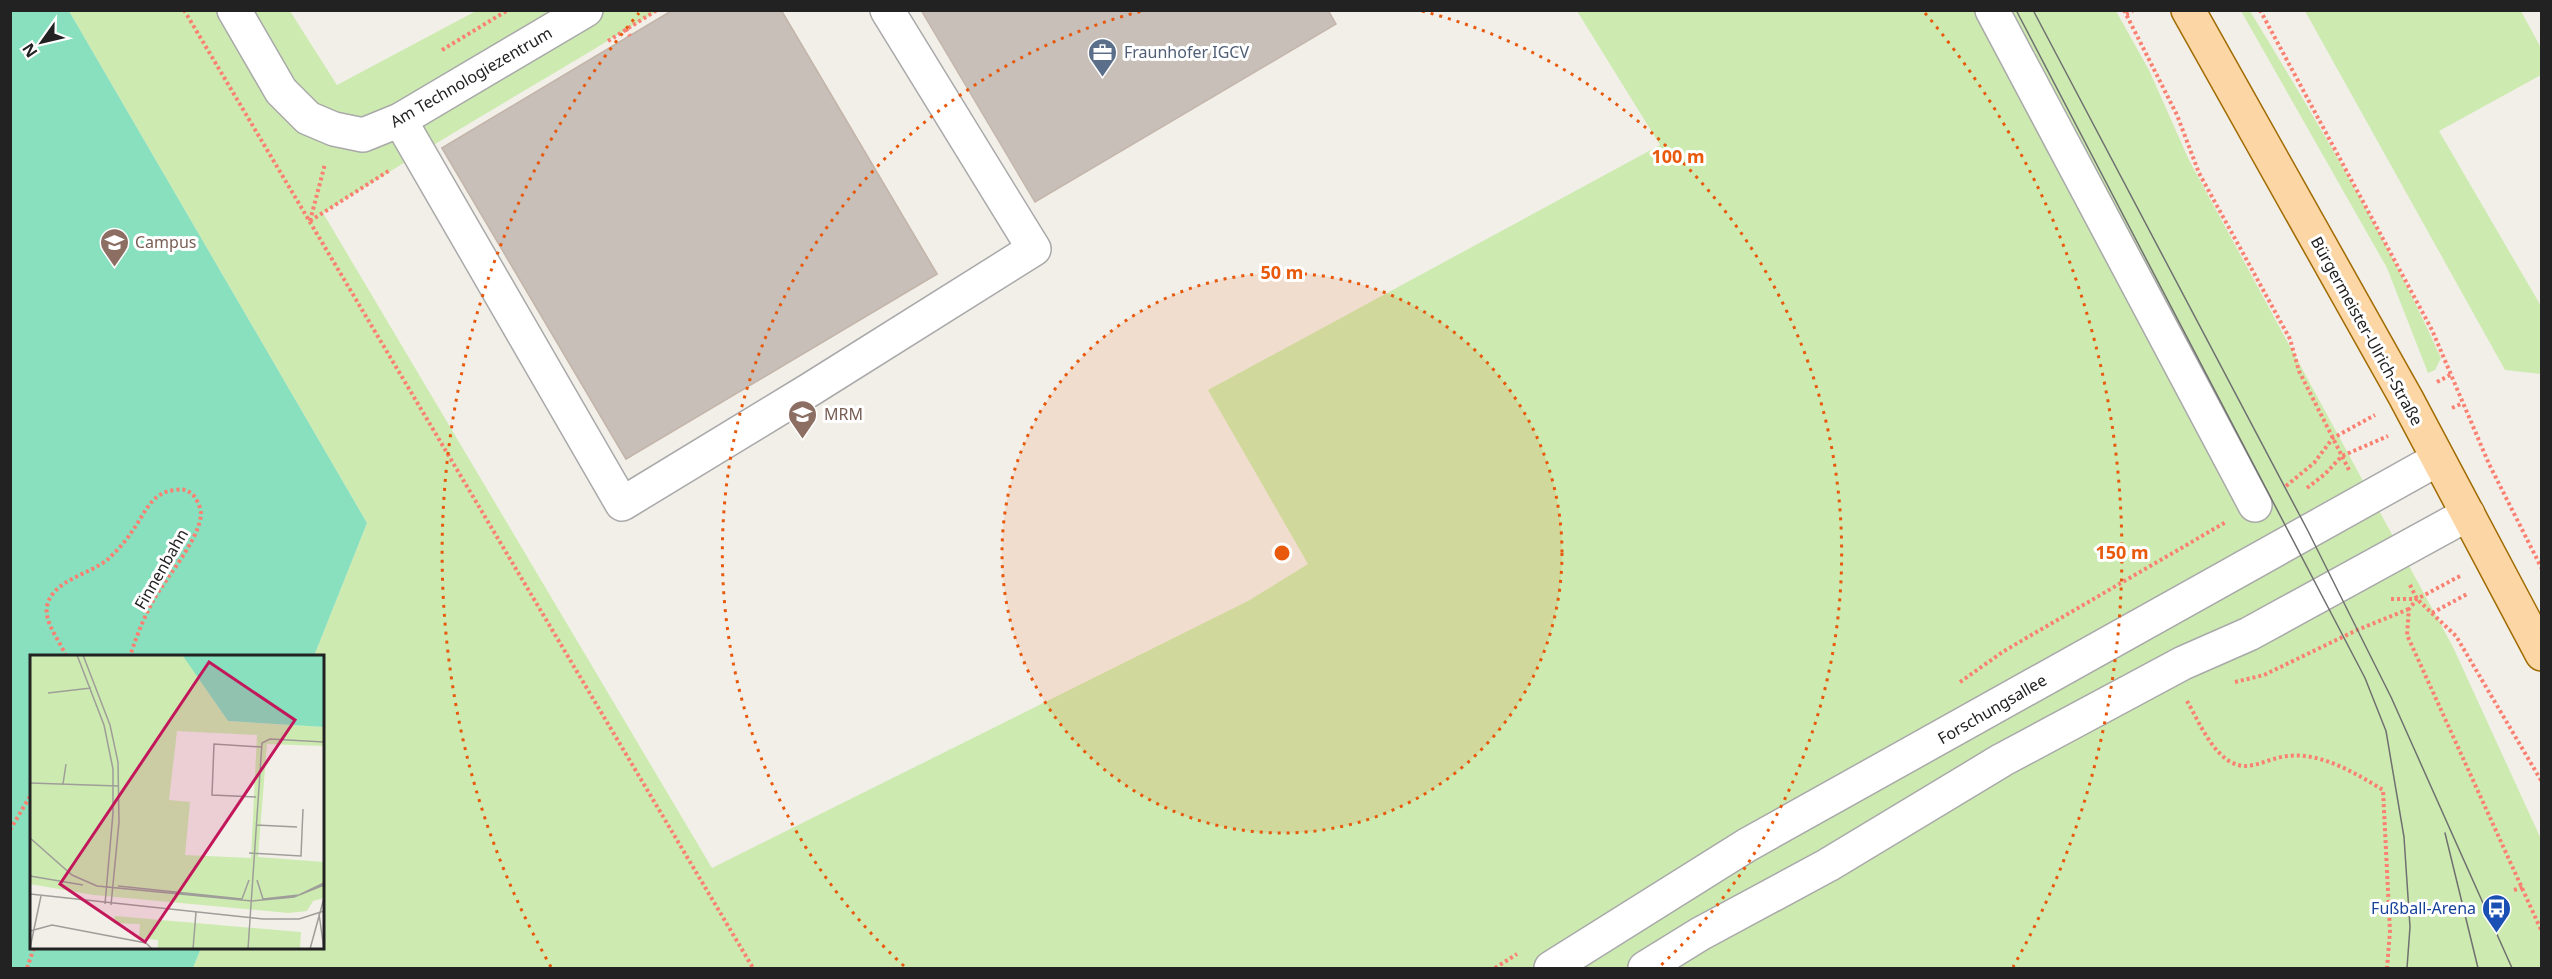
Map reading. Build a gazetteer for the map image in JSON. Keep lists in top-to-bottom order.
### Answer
{
  "streets": {
    "main road": ["Bürgermeister-Ulrich-Straße"],
    "street": ["Am Technologiezentrum", "Forschungsallee"],
    "path": ["Finnenbahn"]
  },
  "crossings": [
    ["Bürgermeister-Ulrich-Straße", "Forschungsallee"]
  ],
  "places": {
    "office": ["Fraunhofer IGCV"],
    "school or university": ["Campus", "MRM"],
    "bus stop": ["Fußball-Arena"]
  },
  "north": "bottom left",
  "rings": ["100 m", "50 m", "150 m"]
}
